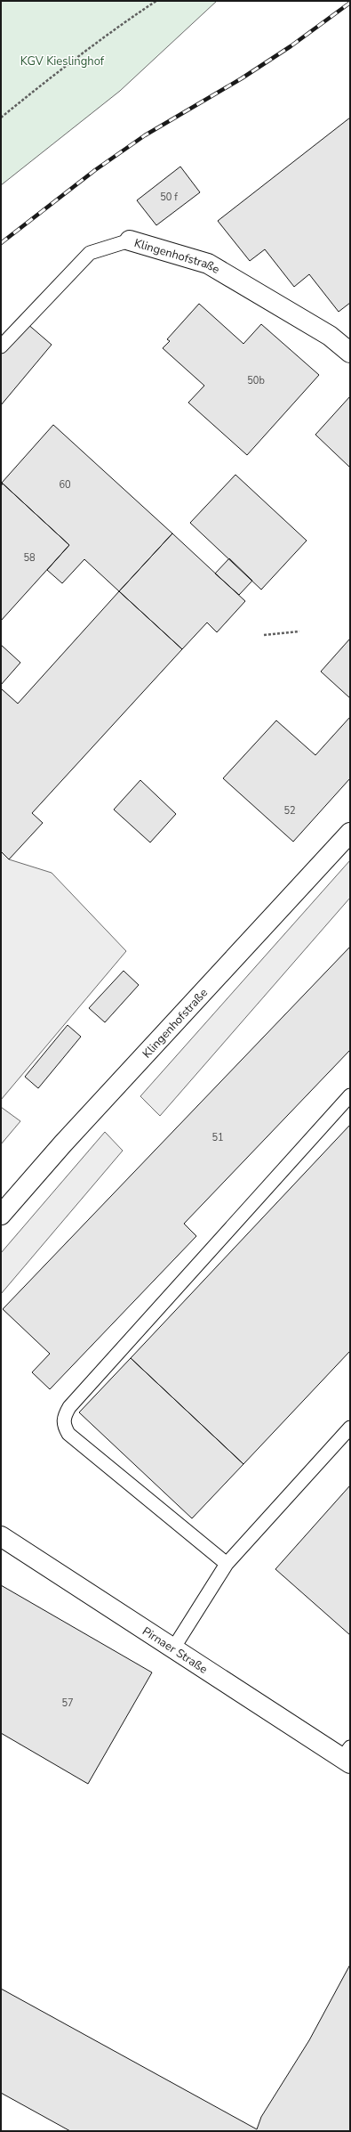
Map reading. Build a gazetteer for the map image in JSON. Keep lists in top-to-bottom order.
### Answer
{
  "streets": {
    "street": ["Klingenhofstraße", "Pirnaer Straße"]
  },
  "parks": ["KGV Kieslinghof"],
  "house_numbers": [
    "50 f",
    "50b",
    "60",
    "58",
    "52",
    "51",
    "57"
  ]
}
